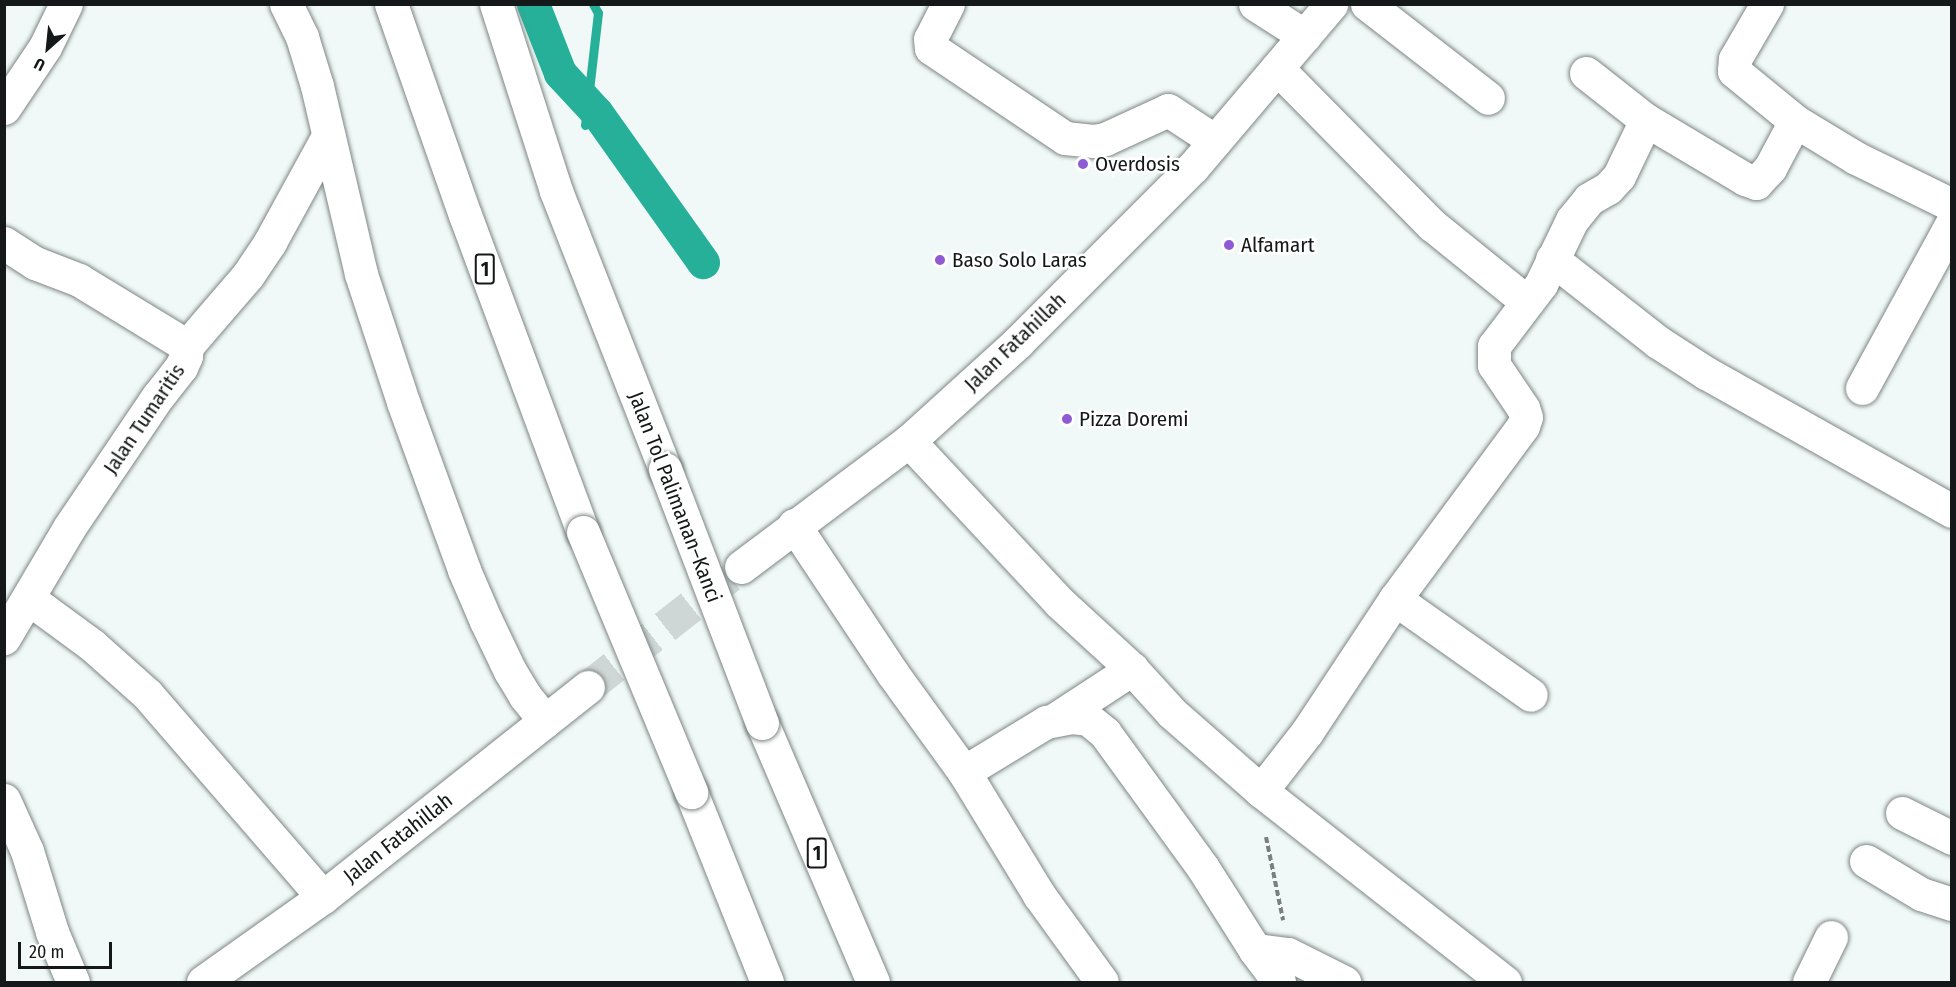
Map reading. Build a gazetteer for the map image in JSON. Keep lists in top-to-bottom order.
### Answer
{
  "streets": {
    "main road": [
      "1",
      "Jalan Fatahillah",
      "Jalan Tumaritis",
      "Jalan Tol Palimanan–Kanci"
    ]
  },
  "places": [
    "Overdosis",
    "Alfamart",
    "Baso Solo Laras",
    "Pizza Doremi"
  ],
  "scale_bar": "20 m",
  "north": "bottom left"
}
